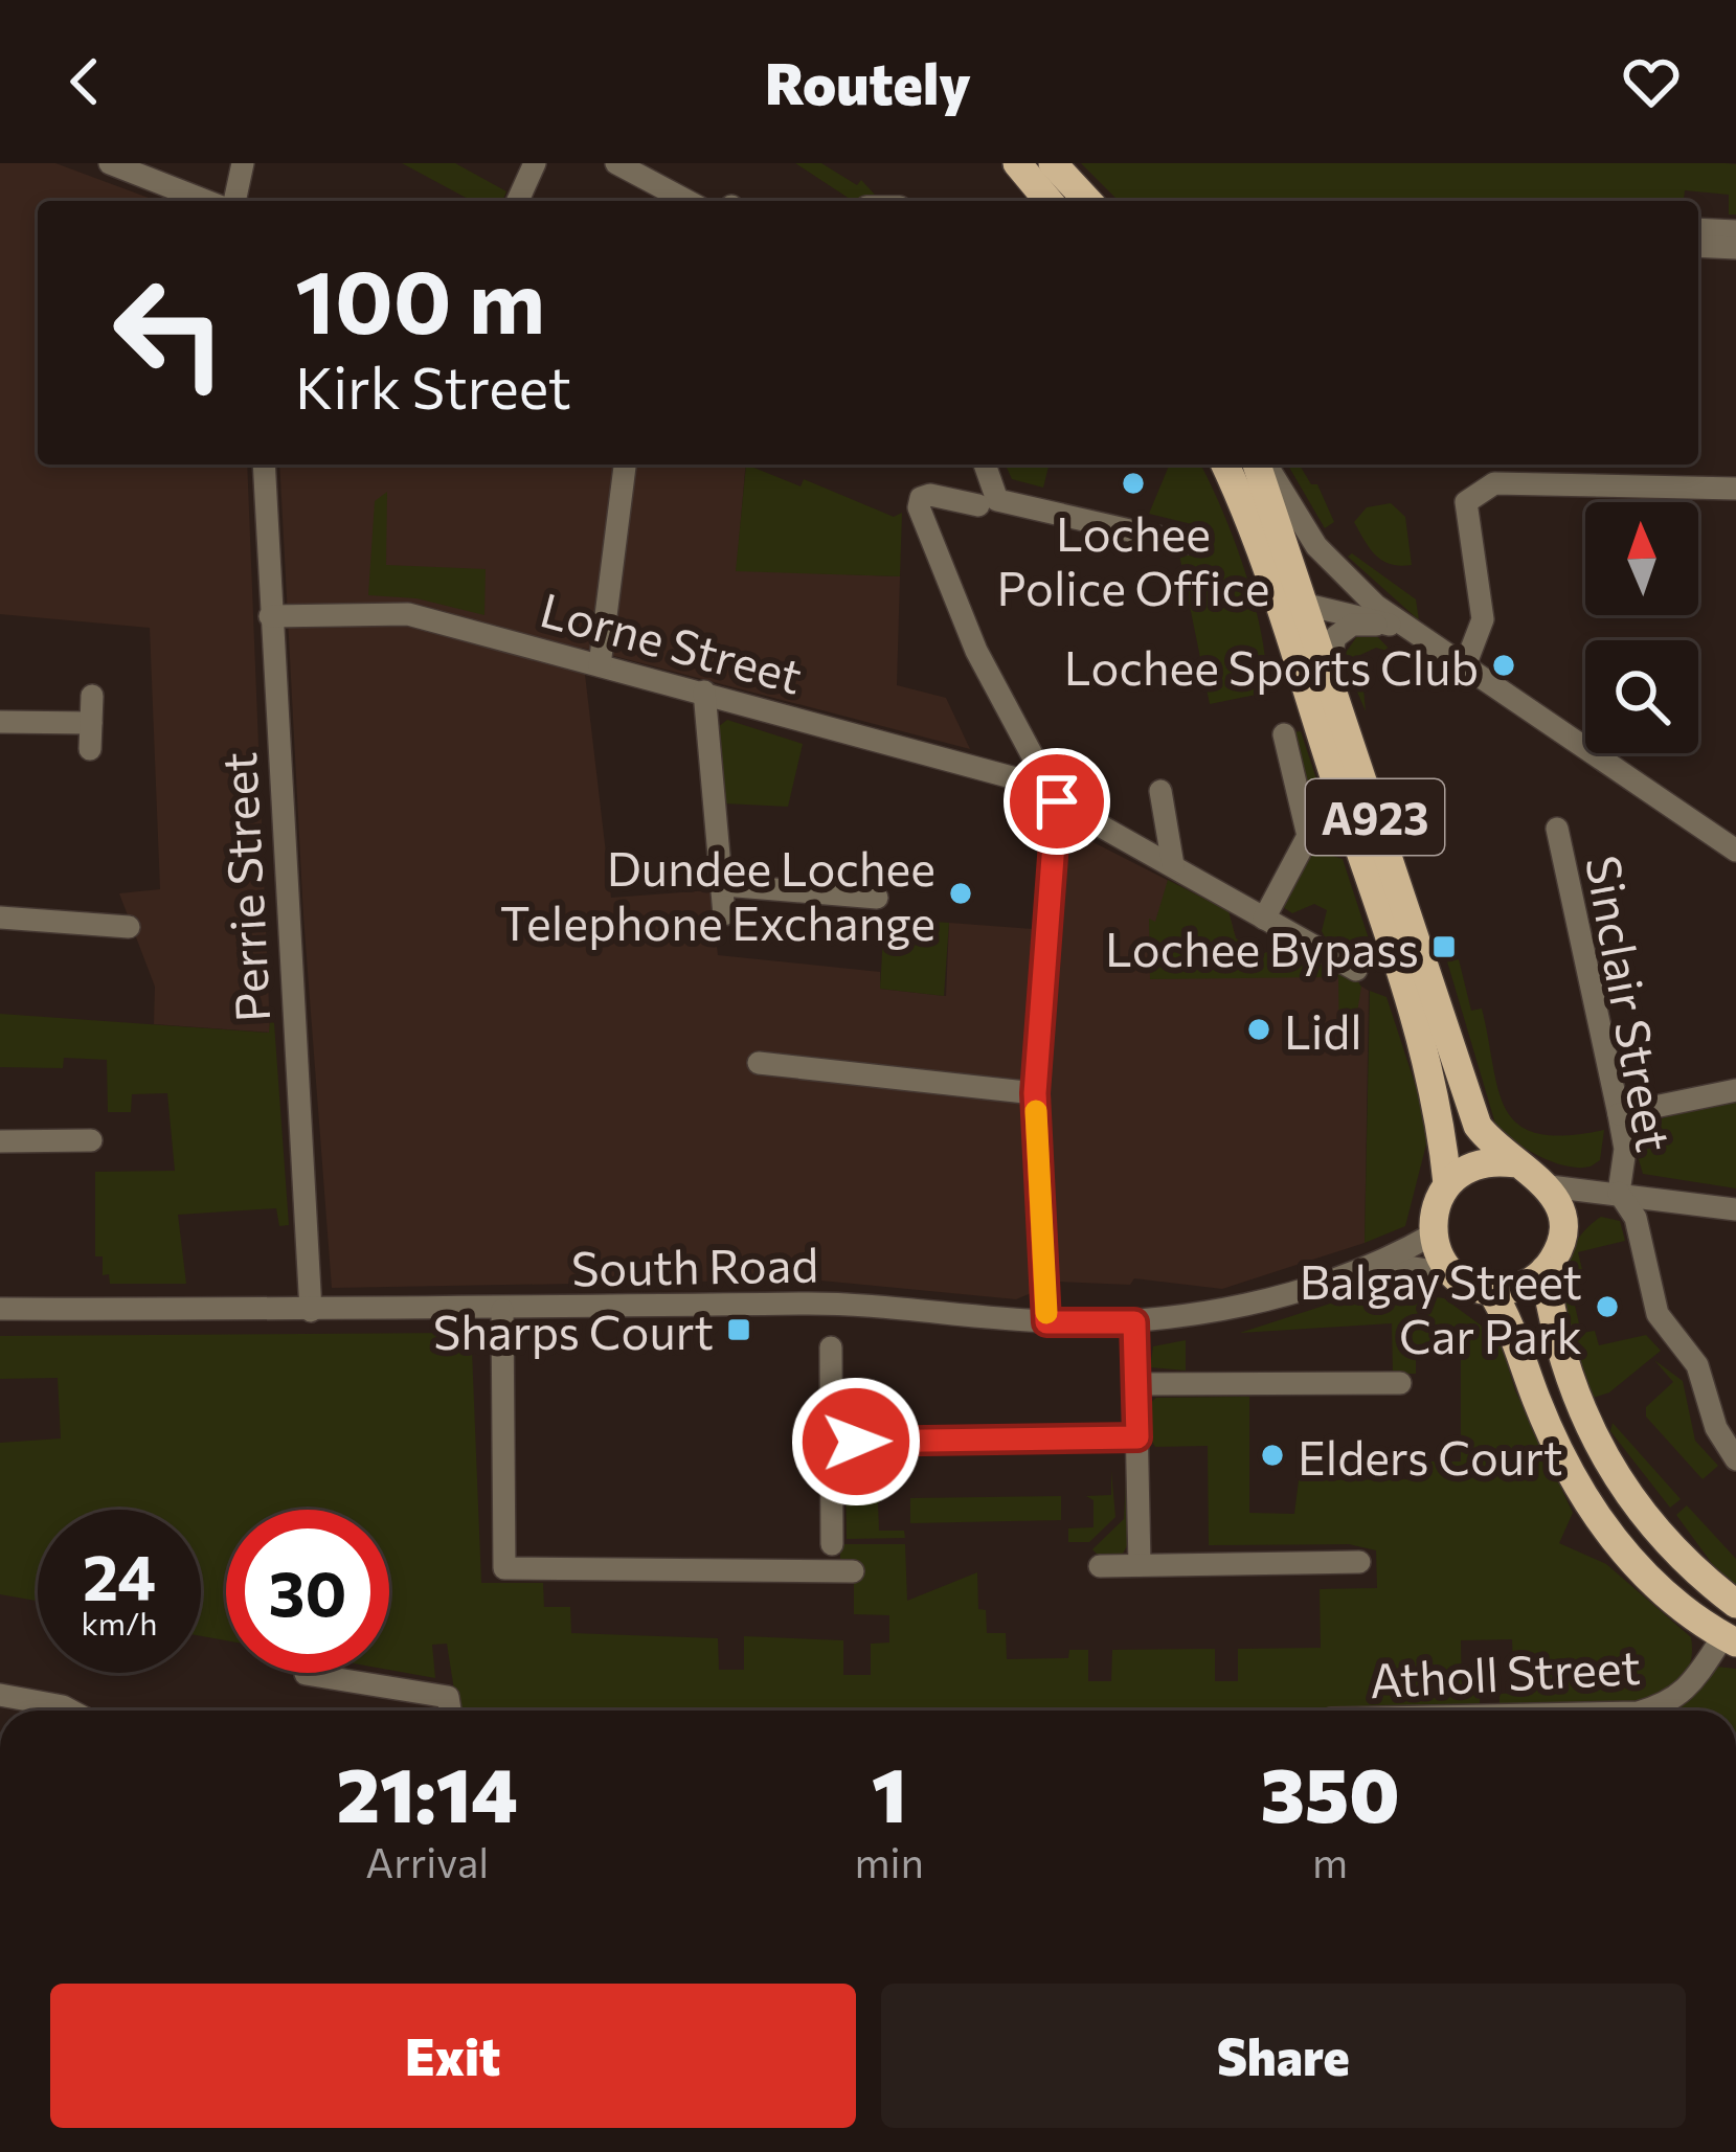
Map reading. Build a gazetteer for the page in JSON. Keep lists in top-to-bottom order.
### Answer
{
  "streets": {
    "main road": ["A923"],
    "street": [
      "Lorne Street",
      "Perrie Street",
      "Sinclair Street",
      "South Road",
      "Atholl Street"
    ]
  },
  "crossings": [
    ["Lorne Street", "Perrie Street"],
    ["A923", "South Road"],
    ["Perrie Street", "South Road"]
  ],
  "places": {
    "other": [
      "Lochee Police Office",
      "Lochee Sports Club",
      "Dundee Lochee Telephone Exchange",
      "Lidl",
      "Balgay Street Car Park",
      "Elders Court"
    ],
    "transit": ["Lochee Bypass", "Sharps Court"]
  },
  "north": "top",
  "page": {
    "header": "Routely",
    "turn": ["100 m", "Kirk Street"],
    "speed": "24 km/h",
    "limit": "30",
    "eta": [
      "21:14",
      "Arrival",
      "1",
      "min",
      "350",
      "m"
    ],
    "buttons": ["Exit", "Share"]
  }
}
